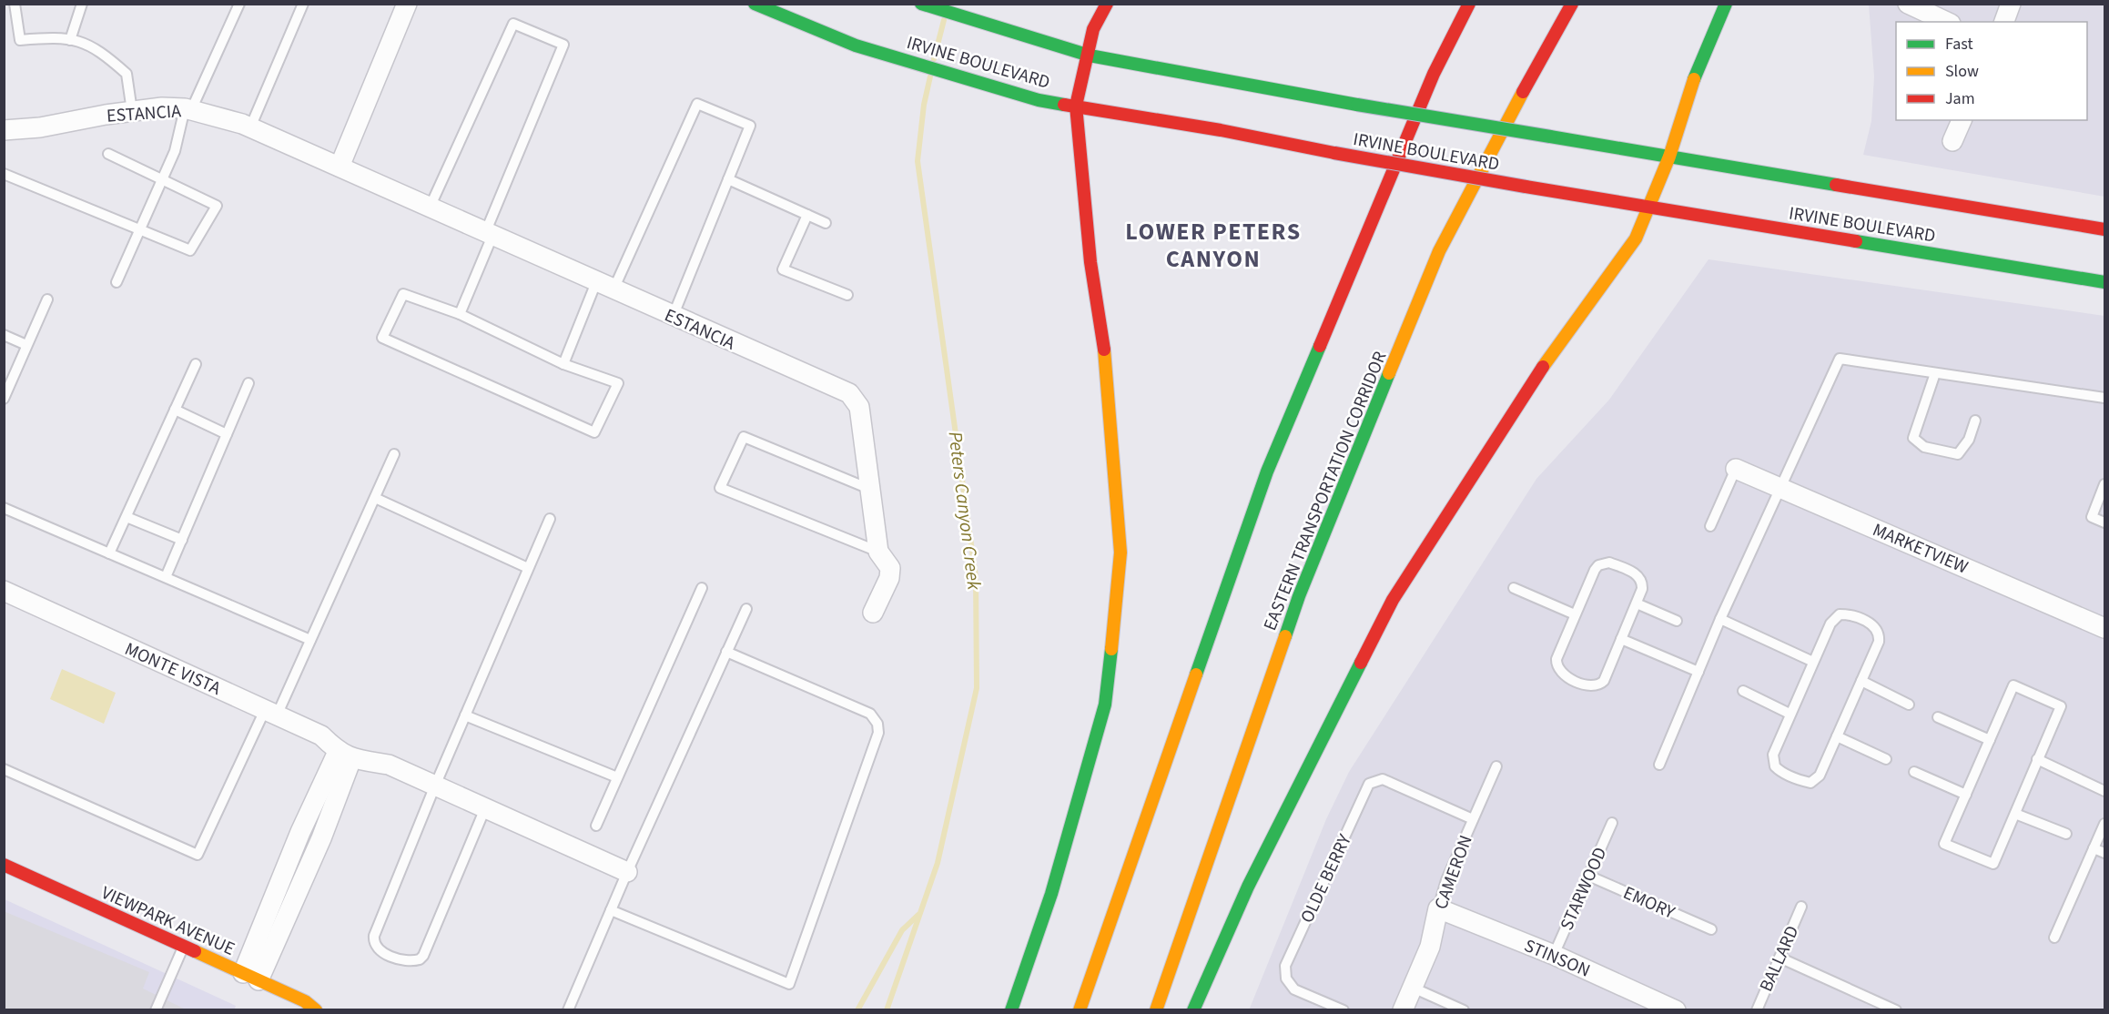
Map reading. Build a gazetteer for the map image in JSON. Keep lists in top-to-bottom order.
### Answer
{
  "streets": {
    "main road": ["IRVINE BOULEVARD", "EASTERN TRANSPORTATION CORRIDOR", "VIEWPARK AVENUE"],
    "street": [
      "ESTANCIA",
      "MARKETVIEW",
      "MONTE VISTA",
      "CAMERON",
      "STINSON"
    ],
    "lane": [
      "OLDE BERRY",
      "STARWOOD",
      "EMORY",
      "BALLARD"
    ]
  },
  "crossings": [
    ["CAMERON", "OLDE BERRY"],
    ["CAMERON", "STINSON"],
    ["STARWOOD", "EMORY"],
    ["STARWOOD", "STINSON"]
  ],
  "districts": ["LOWER PETERS CANYON"],
  "water": ["Peters Canyon Creek"],
  "legend": ["Fast", "Slow", "Jam"]
}
